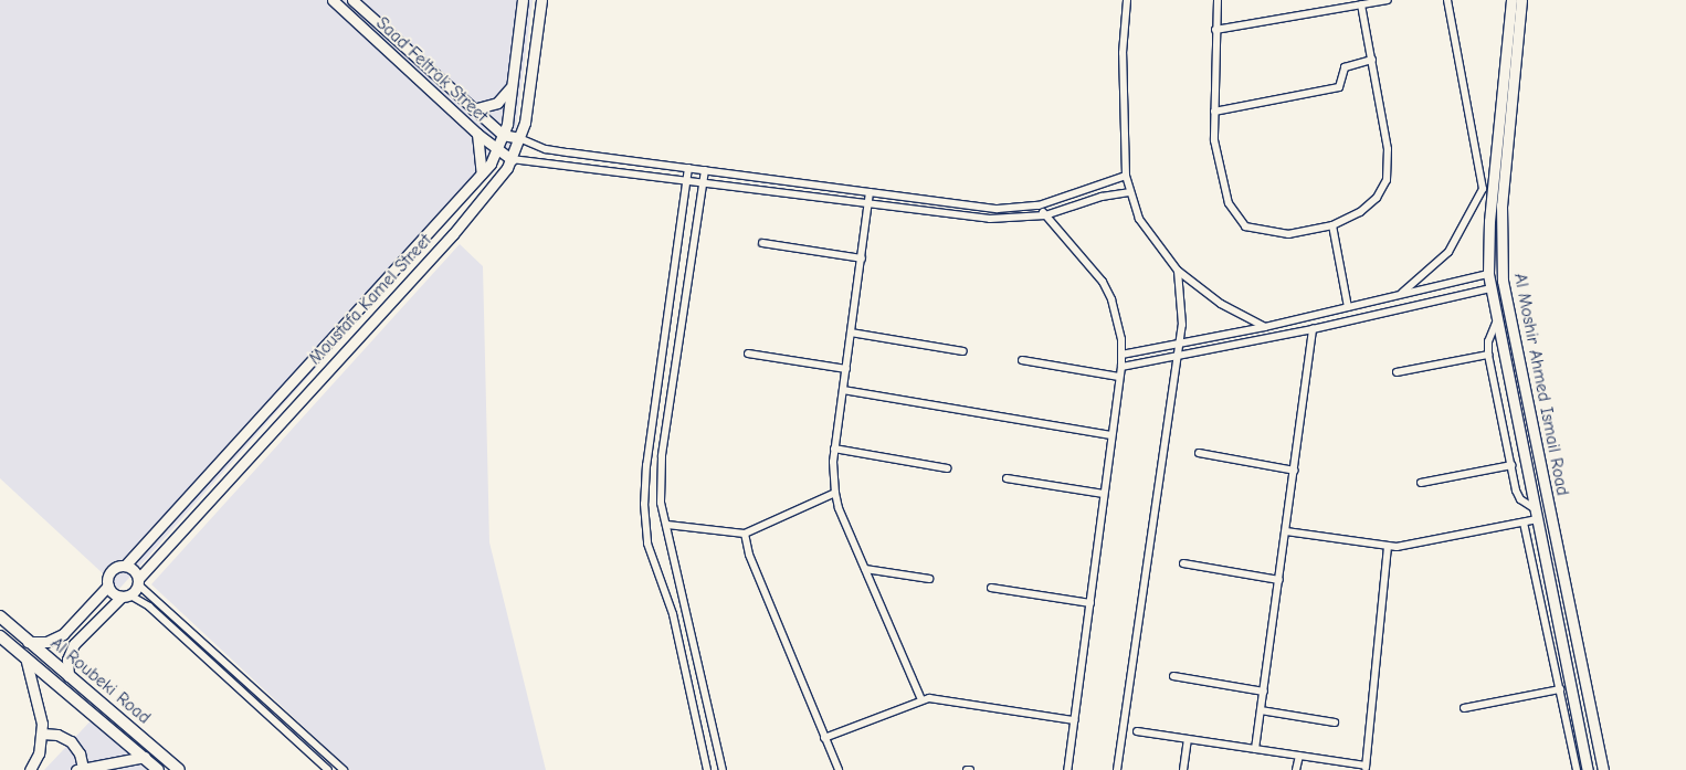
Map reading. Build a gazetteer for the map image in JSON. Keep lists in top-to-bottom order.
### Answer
{
  "streets": {
    "main road": ["Al Roubeki Road"],
    "street": ["Saad Feltrak Street", "Moustafa Kamel Street", "Al Moshir Ahmed Ismail Road"]
  },
  "crossings": [
    ["Saad Feltrak Street", "Moustafa Kamel Street"]
  ]
}
